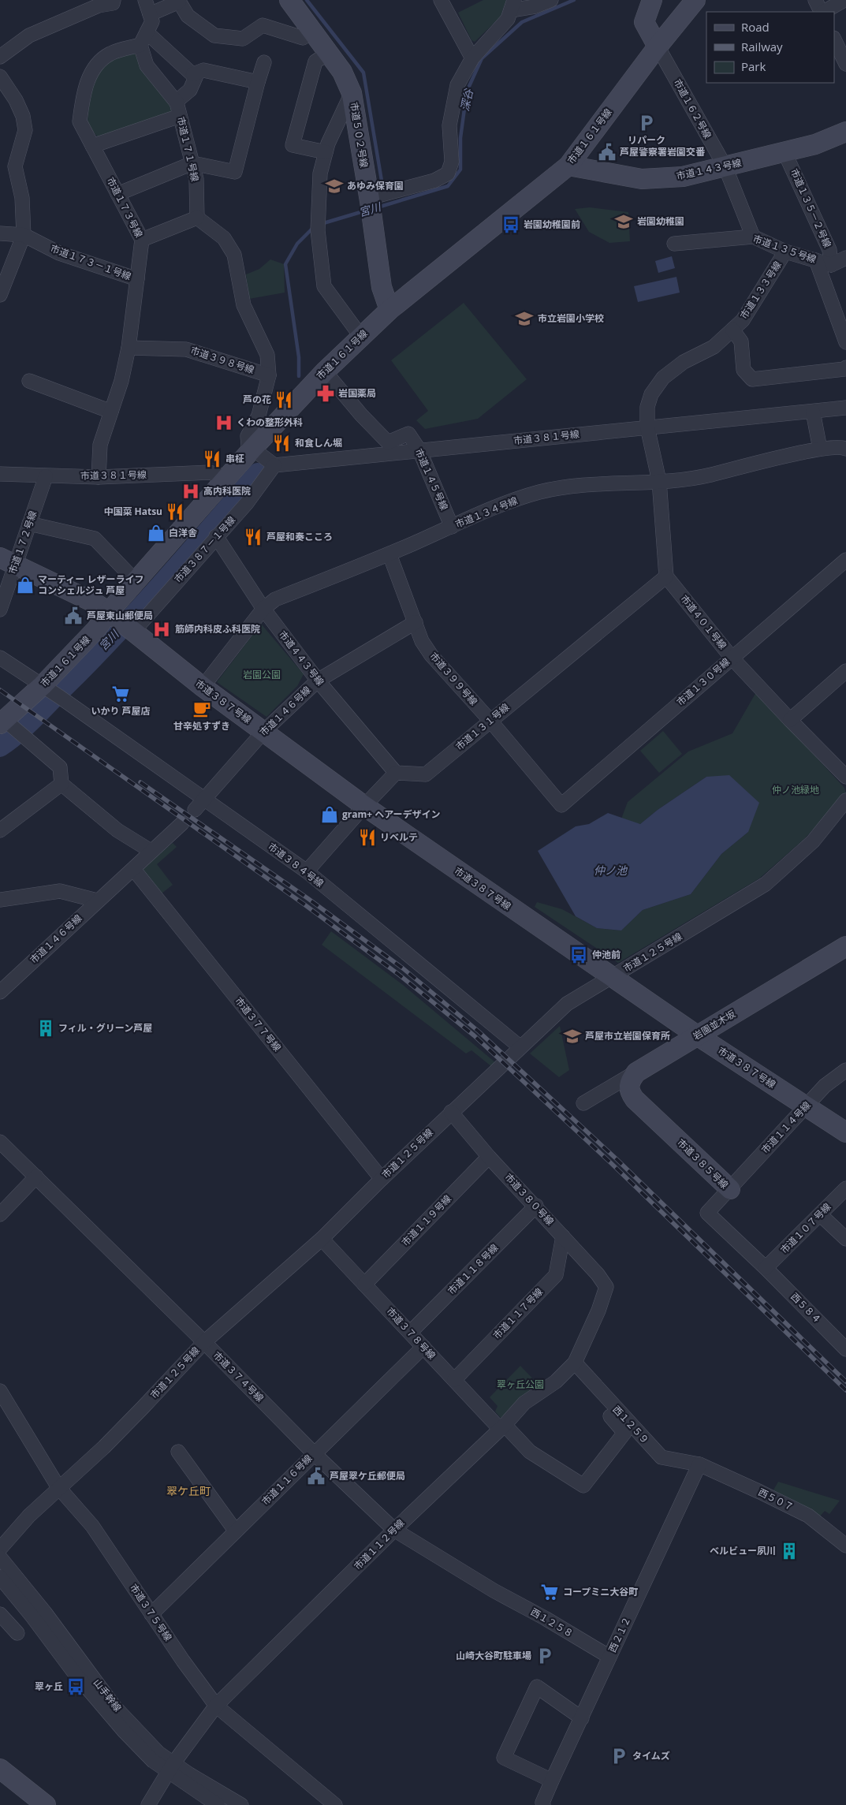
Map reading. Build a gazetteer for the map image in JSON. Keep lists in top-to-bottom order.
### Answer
{
  "streets": {
    "street": [
      "市道１６２号線",
      "市道５０２号線",
      "市道１６１号線",
      "市道１７１号線",
      "市道１４３号線",
      "市道１７３号線",
      "市道１３５－２号線",
      "市道１３５号線",
      "市道１７３－１号線",
      "市道１３３号線",
      "市道３９８号線",
      "市道３８１号線",
      "市道１４５号線",
      "市道１３４号線",
      "市道１７２号線",
      "市道３８７－１号線",
      "市道４０１号線",
      "市道４４３号線",
      "市道３９９号線",
      "市道１３０号線",
      "市道３８７号線",
      "市道１４６号線",
      "市道１３１号線",
      "市道３８４号線",
      "市道１２５号線",
      "市道３７７号線",
      "岩園並木坂",
      "市道１１４号線",
      "市道３８５号線",
      "市道３８０号線",
      "市道１１９号線",
      "市道１０７号線",
      "市道１１８号線",
      "西５８４",
      "市道１１７号線",
      "市道３７８号線",
      "市道３７４号線",
      "西１２５９",
      "市道１１６号線",
      "西５０７",
      "市道１１２号線",
      "市道３７５号線",
      "西１２５８",
      "西２１２",
      "山手幹線"
    ]
  },
  "crossings": [
    ["市道１６２号線", "市道１６１号線"],
    ["市道１６２号線", "市道１４３号線"],
    ["市道１６２号線", "市道１３５号線"],
    ["市道５０２号線", "市道１６１号線"],
    ["市道１６１号線", "市道１４３号線"],
    ["市道１６１号線", "市道３８１号線"],
    ["市道１６１号線", "市道１４５号線"],
    ["市道１６１号線", "市道３８７－１号線"],
    ["市道１６１号線", "市道３８７号線"],
    ["市道１６１号線", "市道３８４号線"],
    ["市道１７１号線", "市道１７３号線"],
    ["市道１４３号線", "市道１３５－２号線"],
    ["市道１７３号線", "市道１７３－１号線"],
    ["市道１７３号線", "市道３９８号線"],
    ["市道１７３号線", "市道３８１号線"],
    ["市道１３５－２号線", "市道１３５号線"],
    ["市道１３５号線", "市道１３３号線"],
    ["市道１３３号線", "市道３８１号線"],
    ["市道３８１号線", "市道１４５号線"],
    ["市道３８１号線", "市道１７２号線"],
    ["市道３８１号線", "市道３８７－１号線"],
    ["市道１４５号線", "市道１３４号線"],
    ["市道１３４号線", "市道４４３号線"],
    ["市道１３４号線", "市道３９９号線"],
    ["市道１３４号線", "市道３８７号線"],
    ["市道１７２号線", "市道３８７号線"],
    ["市道３８７－１号線", "市道４４３号線"],
    ["市道３８７－１号線", "市道３８７号線"],
    ["市道４０１号線", "市道１３０号線"],
    ["市道４０１号線", "市道１３１号線"],
    ["市道４４３号線", "市道１４６号線"],
    ["市道４４３号線", "市道１３１号線"],
    ["市道３９９号線", "市道１３０号線"],
    ["市道３９９号線", "市道１４６号線"],
    ["市道３９９号線", "市道１３１号線"],
    ["市道３８７号線", "市道１４６号線"],
    ["市道３８７号線", "市道１２５号線"],
    ["市道３８７号線", "岩園並木坂"],
    ["市道３８７号線", "市道１１４号線"],
    ["市道１４６号線", "市道３８４号線"],
    ["市道１４６号線", "市道３７７号線"],
    ["市道３８４号線", "市道１２５号線"],
    ["市道１２５号線", "市道３７７号線"],
    ["市道１２５号線", "市道３８０号線"],
    ["市道１２５号線", "市道３７８号線"],
    ["市道１２５号線", "市道３７４号線"],
    ["市道１２５号線", "市道３７５号線"],
    ["岩園並木坂", "市道３８５号線"],
    ["市道１１４号線", "市道３８５号線"],
    ["市道３８５号線", "市道１０７号線"],
    ["市道３８５号線", "西５８４"],
    ["市道３８０号線", "市道１１９号線"],
    ["市道３８０号線", "市道１１８号線"],
    ["市道３８０号線", "市道１１７号線"],
    ["市道３８０号線", "市道１１２号線"],
    ["市道１１９号線", "市道３７８号線"],
    ["市道１０７号線", "西５８４"],
    ["市道１１８号線", "市道３７８号線"],
    ["市道１１７号線", "市道３７８号線"],
    ["市道３７８号線", "西１２５９"],
    ["市道３７８号線", "市道１１６号線"],
    ["市道３７８号線", "市道１１２号線"],
    ["市道３７４号線", "市道１１６号線"],
    ["市道３７４号線", "市道１１２号線"],
    ["市道３７４号線", "西１２５８"],
    ["西１２５９", "西５０７"],
    ["西１２５９", "市道１１２号線"],
    ["西１２５９", "西２１２"],
    ["市道１１６号線", "市道３７５号線"],
    ["西５０７", "西２１２"],
    ["市道１１２号線", "市道３７５号線"],
    ["市道１１２号線", "山手幹線"],
    ["西１２５８", "西２１２"]
  ],
  "districts": ["翠ケ丘町"],
  "water": ["深谷", "宮川", "仲ノ池"],
  "parks": ["岩園公園", "仲ノ池緑地", "翠ヶ丘公園"],
  "places": {
    "parking": ["リパーク", "山崎大谷町駐車場", "タイムズ"],
    "public building": ["芦屋警察署岩園交番", "芦屋東山郵便局", "芦屋翠ケ丘郵便局"],
    "school or university": [
      "あゆみ保育園",
      "岩園幼稚園",
      "市立岩園小学校",
      "芦屋市立岩園保育所"
    ],
    "bus stop": ["岩園幼稚園前", "仲池前", "翠ヶ丘"],
    "pharmacy": ["岩国薬局"],
    "restaurant": [
      "芦の花",
      "和食しん堀",
      "串柾",
      "中国菜 Hatsu",
      "芦屋和奏こころ",
      "リベルテ"
    ],
    "hospital": ["くわの整形外科", "高内科医院", "筋師内科皮ふ科医院"],
    "shop": ["白洋舎", "マーティー レザーライフ コンシェルジュ 芦屋", "gram+ ヘアーデザイン"],
    "supermarket": ["いかり 芦屋店", "コープミニ大谷町"],
    "cafe": ["甘辛処すずき"],
    "building": ["フィル・グリーン芦屋", "ベルビュー夙川"]
  },
  "legend": ["Road", "Railway", "Park"]
}
